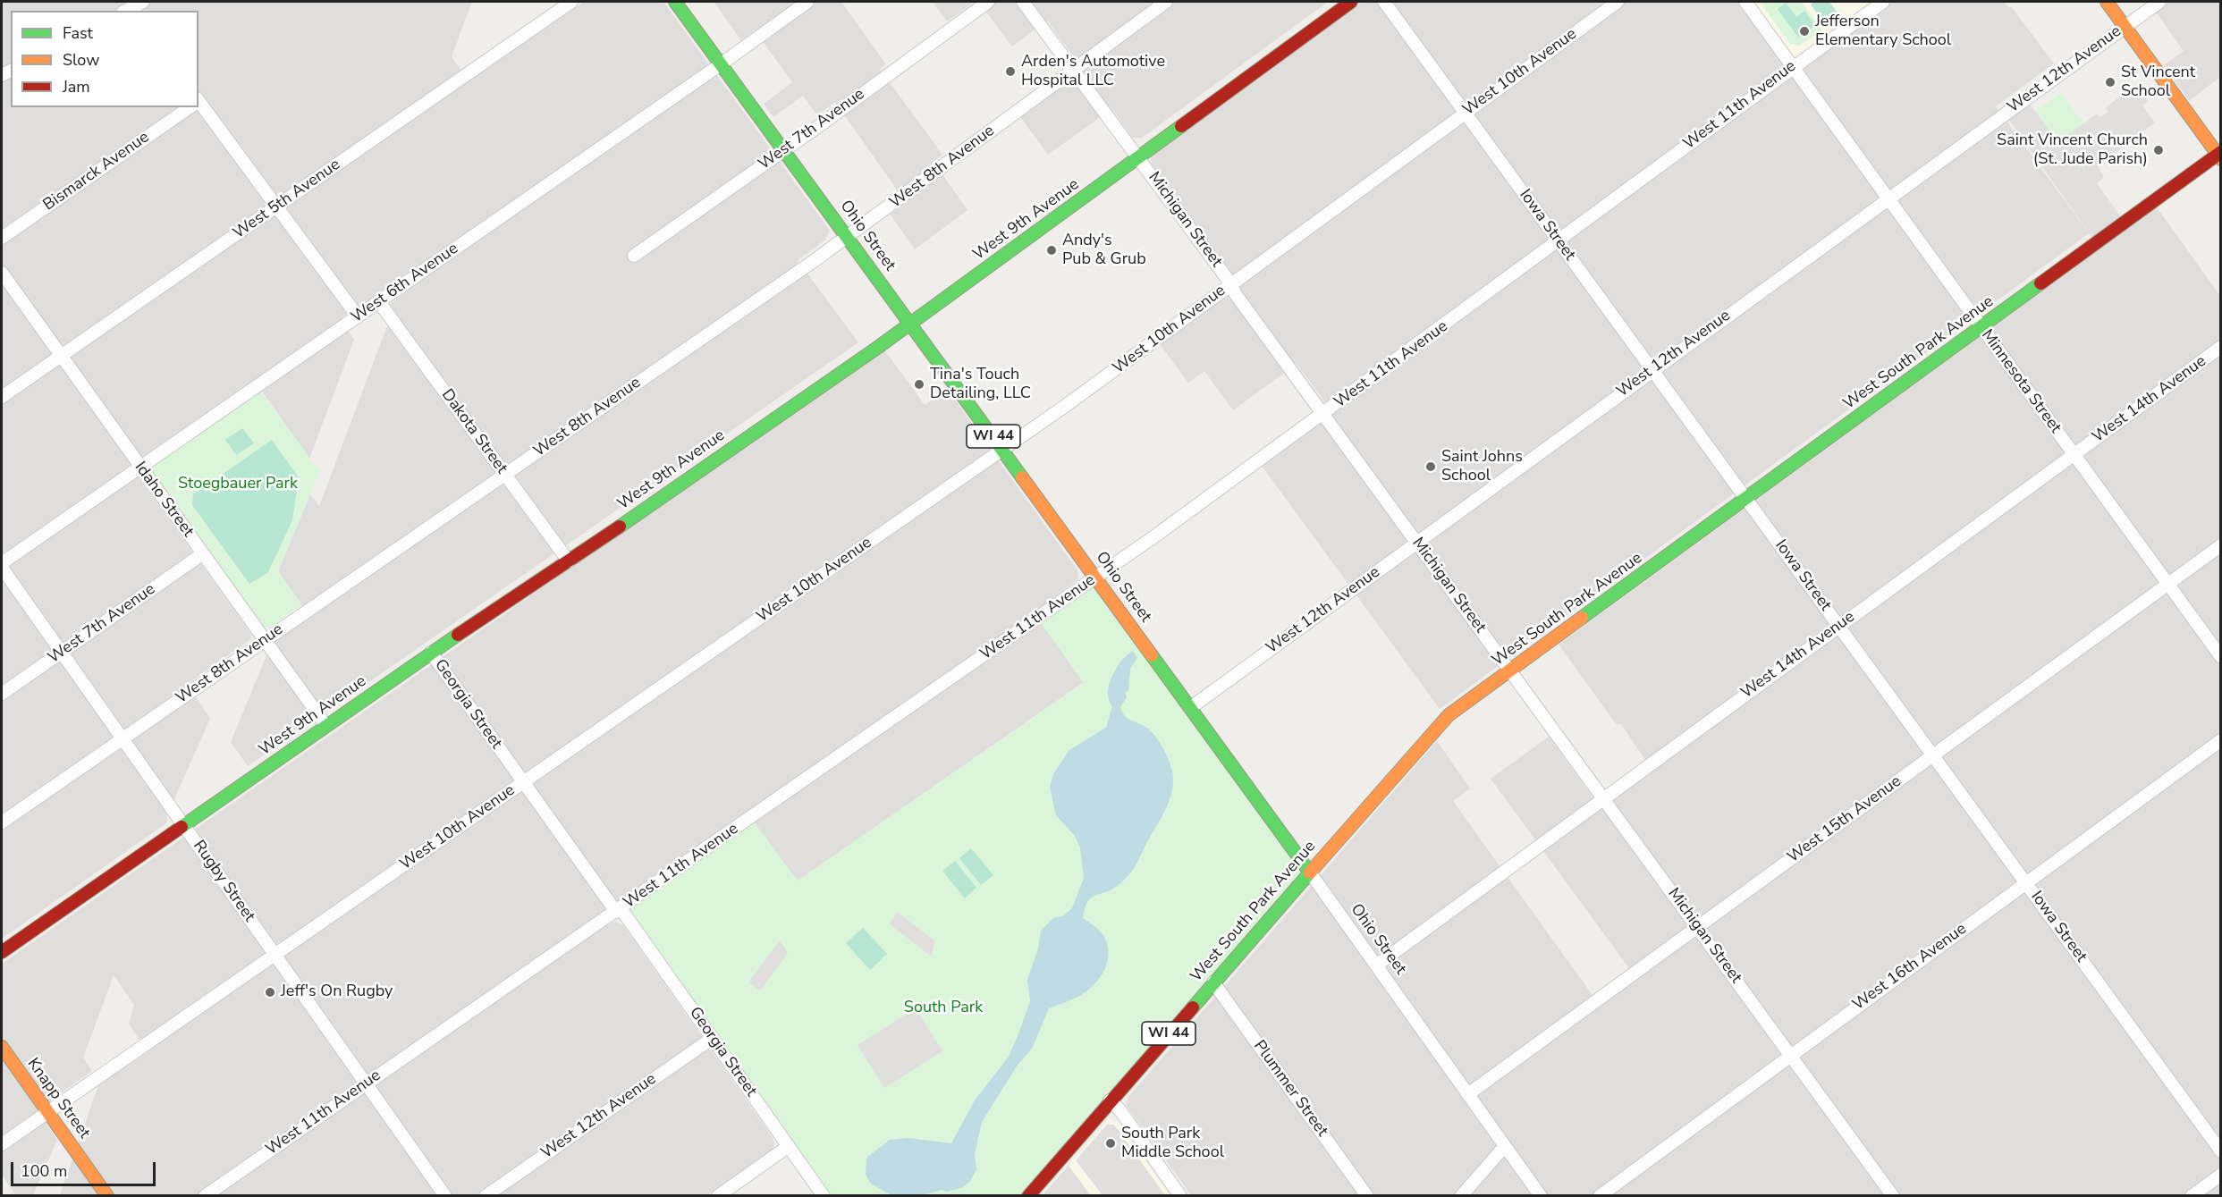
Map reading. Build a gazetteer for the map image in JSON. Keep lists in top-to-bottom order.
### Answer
{
  "streets": {
    "main road": [
      "West 9th Avenue",
      "Ohio Street",
      "West South Park Avenue",
      "WI 44",
      "Knapp Street"
    ],
    "street": [
      "West 12th Avenue",
      "West 10th Avenue",
      "West 11th Avenue",
      "West 7th Avenue",
      "West 8th Avenue",
      "Bismarck Avenue",
      "West 5th Avenue",
      "Michigan Street",
      "Iowa Street",
      "West 6th Avenue",
      "Minnesota Street",
      "West 14th Avenue",
      "Dakota Street",
      "Idaho Street",
      "Georgia Street",
      "West 15th Avenue",
      "Rugby Street",
      "West 16th Avenue",
      "Plummer Street"
    ]
  },
  "crossings": [
    ["West 12th Avenue", "Michigan Street"],
    ["West 12th Avenue", "Iowa Street"],
    ["West 12th Avenue", "Ohio Street"],
    ["West 12th Avenue", "Minnesota Street"],
    ["West 12th Avenue", "Georgia Street"],
    ["West 10th Avenue", "Michigan Street"],
    ["West 10th Avenue", "Iowa Street"],
    ["West 10th Avenue", "Ohio Street"],
    ["West 10th Avenue", "Georgia Street"],
    ["West 10th Avenue", "Rugby Street"],
    ["West 10th Avenue", "Knapp Street"],
    ["West 11th Avenue", "Michigan Street"],
    ["West 11th Avenue", "Iowa Street"],
    ["West 11th Avenue", "Ohio Street"],
    ["West 11th Avenue", "Minnesota Street"],
    ["West 11th Avenue", "Georgia Street"],
    ["West 11th Avenue", "Rugby Street"],
    ["West 7th Avenue", "Ohio Street"],
    ["West 7th Avenue", "Idaho Street"],
    ["West 7th Avenue", "Rugby Street"],
    ["West 8th Avenue", "Michigan Street"],
    ["West 8th Avenue", "Ohio Street"],
    ["West 8th Avenue", "Dakota Street"],
    ["West 8th Avenue", "Idaho Street"],
    ["West 8th Avenue", "Rugby Street"],
    ["West 5th Avenue", "Idaho Street"],
    ["West 9th Avenue", "Michigan Street"],
    ["West 9th Avenue", "Ohio Street"],
    ["West 9th Avenue", "Dakota Street"],
    ["West 9th Avenue", "Idaho Street"],
    ["West 9th Avenue", "Georgia Street"],
    ["West 9th Avenue", "Rugby Street"],
    ["Michigan Street", "West South Park Avenue"],
    ["Michigan Street", "West 14th Avenue"],
    ["Michigan Street", "West 15th Avenue"],
    ["Michigan Street", "West 16th Avenue"],
    ["Iowa Street", "West South Park Avenue"],
    ["Iowa Street", "West 14th Avenue"],
    ["Iowa Street", "West 15th Avenue"],
    ["Iowa Street", "West 16th Avenue"],
    ["Ohio Street", "West 6th Avenue"],
    ["Ohio Street", "West South Park Avenue"],
    ["Ohio Street", "West 14th Avenue"],
    ["Ohio Street", "West 15th Avenue"],
    ["West 6th Avenue", "Dakota Street"],
    ["West 6th Avenue", "Idaho Street"],
    ["West 6th Avenue", "Rugby Street"],
    ["West South Park Avenue", "Minnesota Street"],
    ["West South Park Avenue", "Plummer Street"],
    ["Minnesota Street", "West 14th Avenue"],
    ["Minnesota Street", "West 15th Avenue"]
  ],
  "parks": ["Stoegbauer Park", "South Park"],
  "places": [
    "Jefferson Elementary School",
    "Arden's Automotive Hospital LLC",
    "St Vincent School",
    "Saint Vincent Church (St. Jude Parish)",
    "Andy's Pub & Grub",
    "Tina's Touch Detailing, LLC",
    "Saint Johns School",
    "Jeff's On Rugby",
    "South Park Middle School"
  ],
  "legend": ["Fast", "Slow", "Jam"],
  "scale_bar": "100 m"
}
